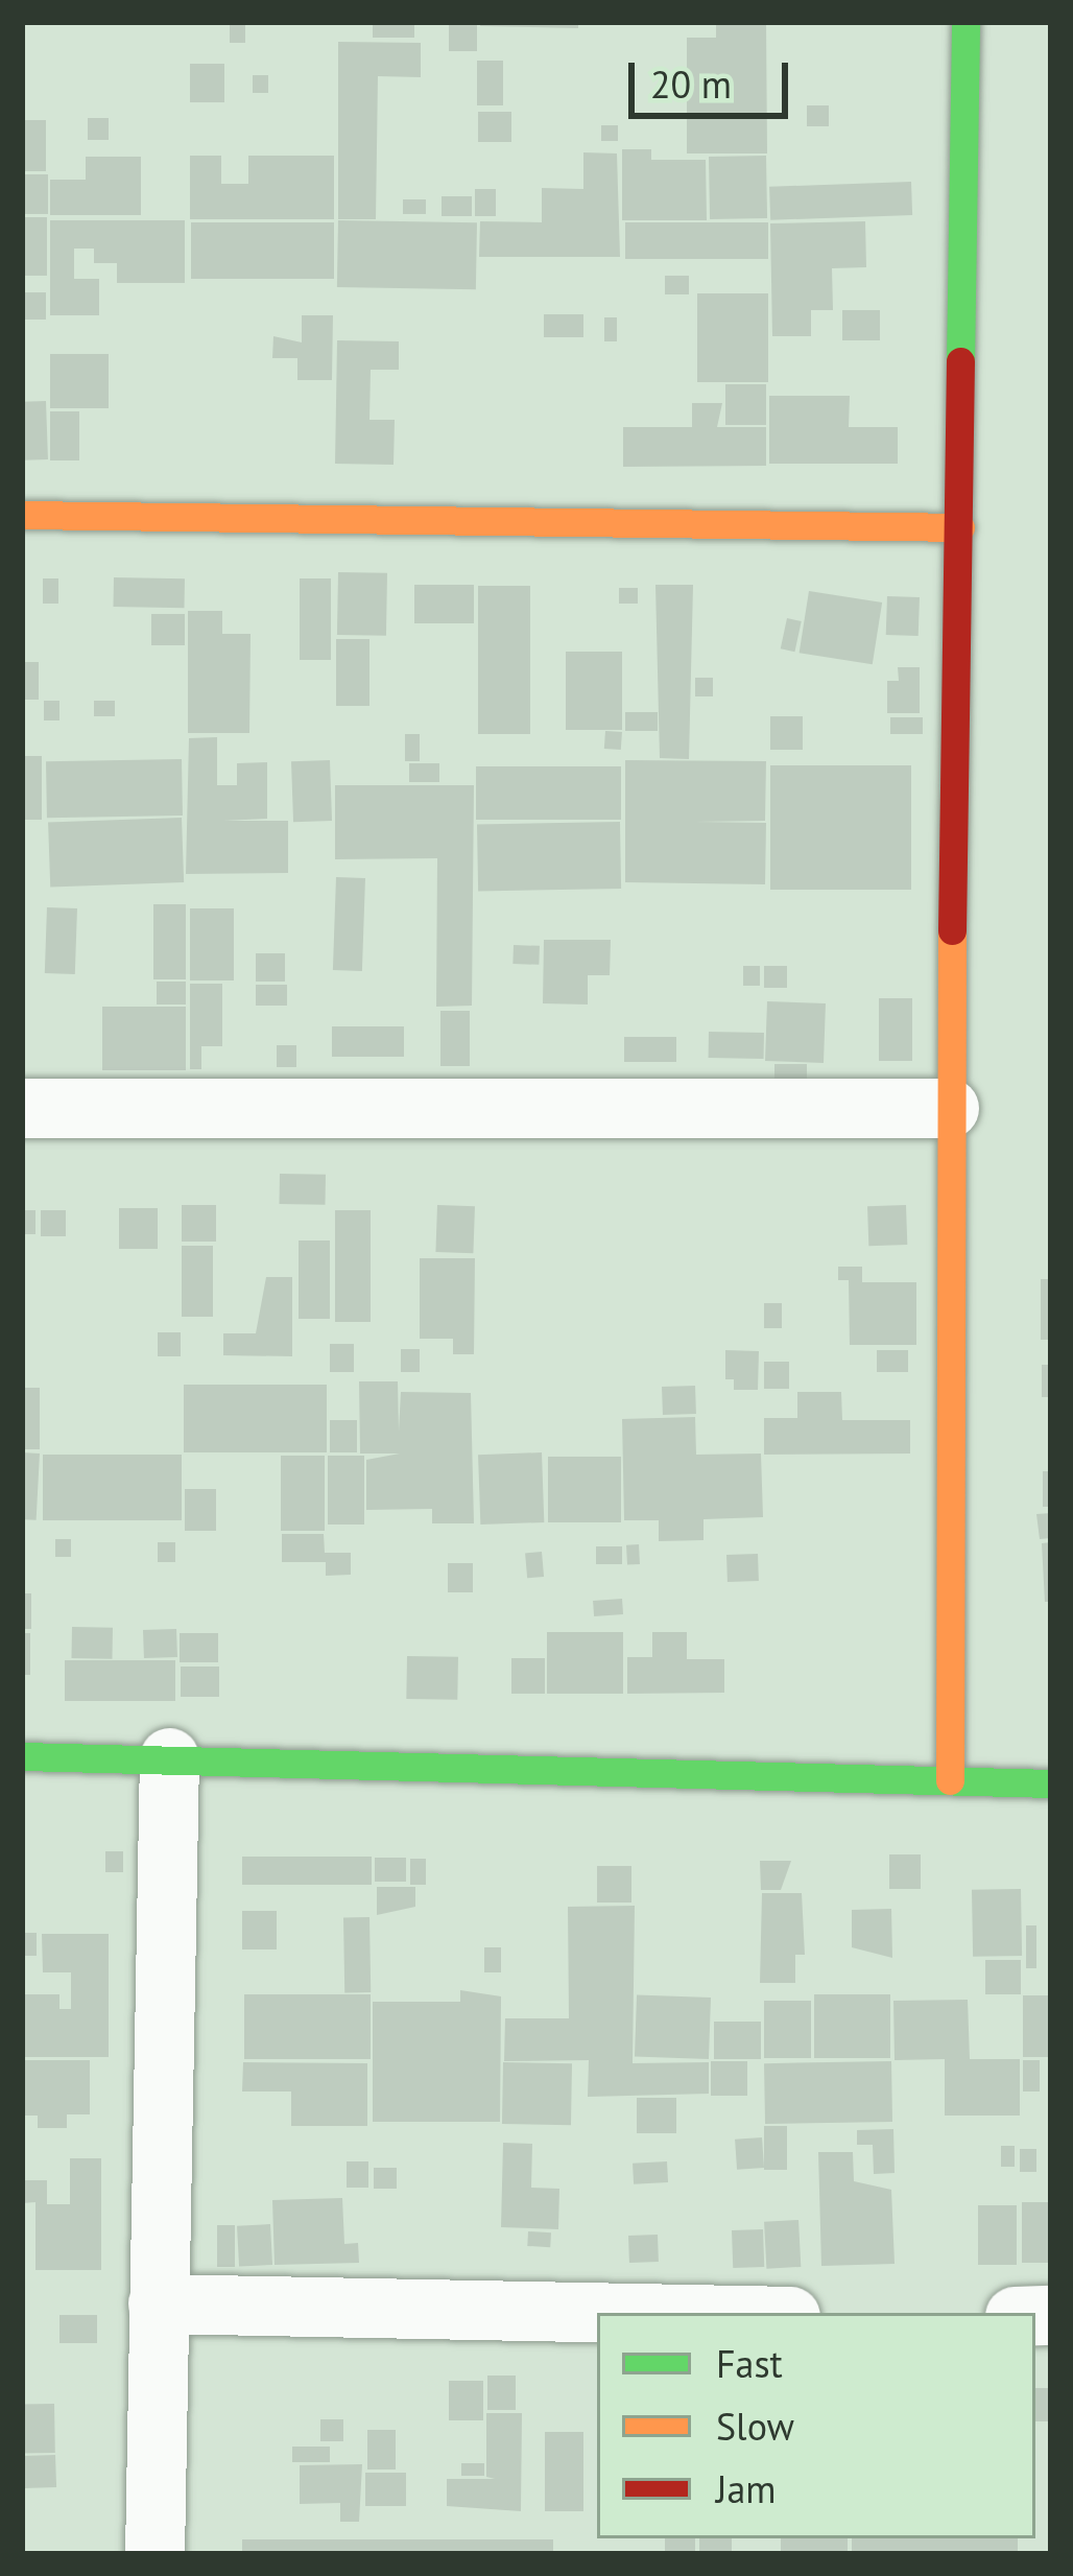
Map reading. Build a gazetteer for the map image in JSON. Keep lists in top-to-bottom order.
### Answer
{
  "legend": ["Fast", "Slow", "Jam"],
  "scale_bar": "20 m"
}
